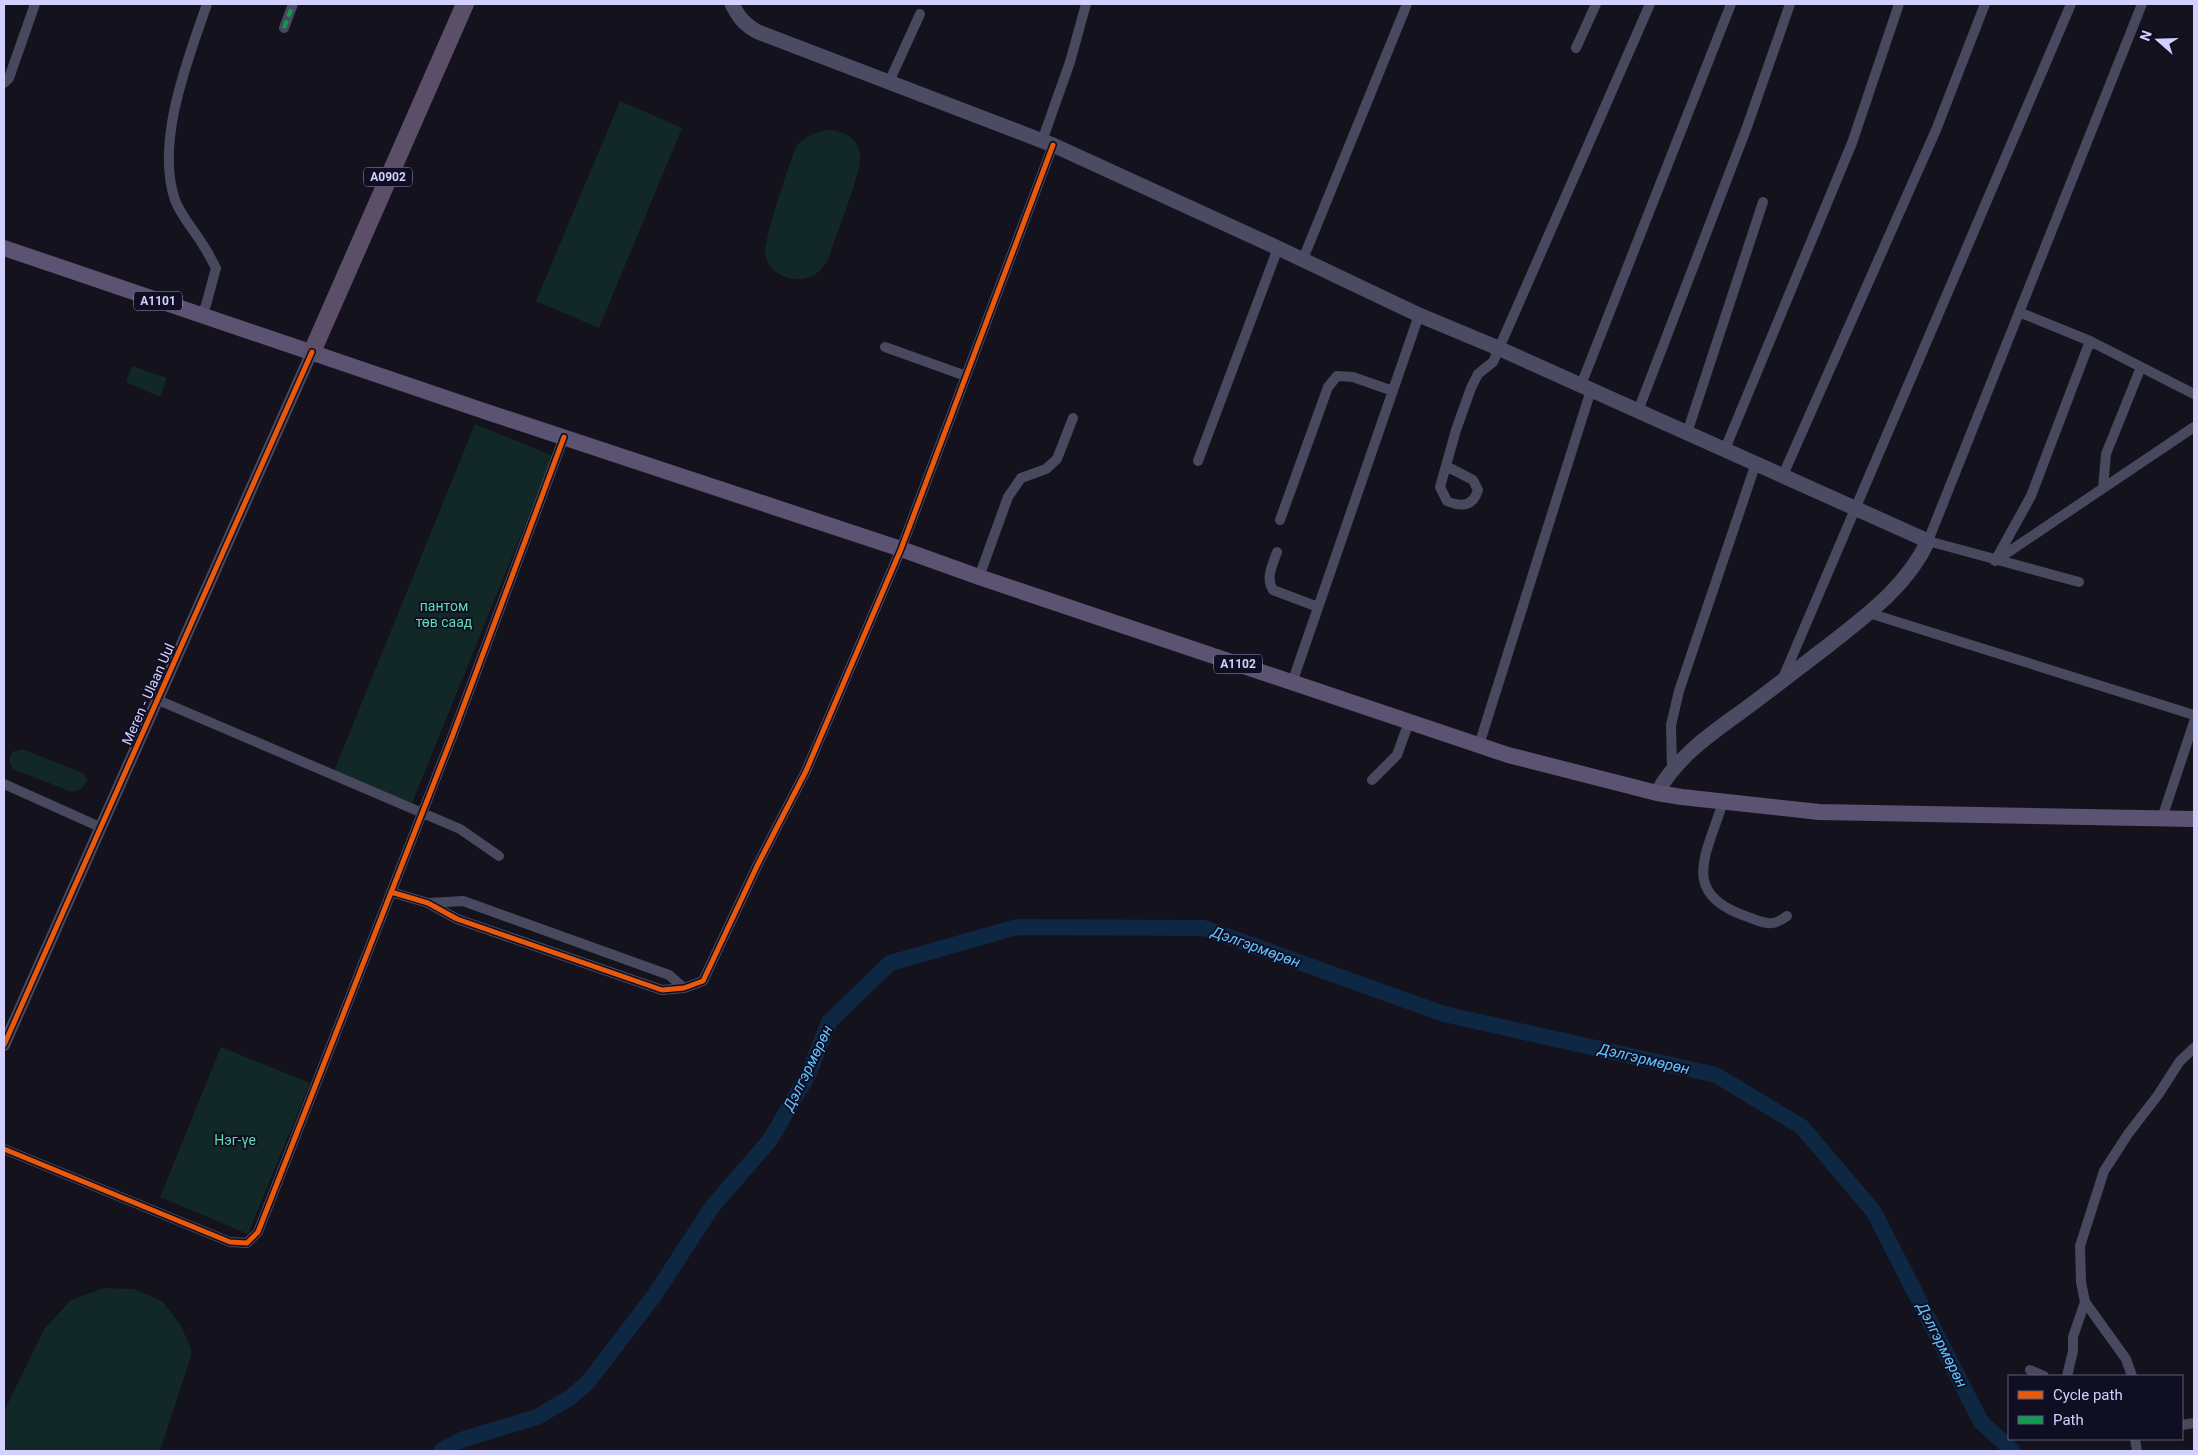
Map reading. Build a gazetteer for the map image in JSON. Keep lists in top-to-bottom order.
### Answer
{
  "streets": {
    "highway": ["A0902"],
    "main road": ["A1101", "A1102"],
    "street": ["Meren - Ulaan Uul"]
  },
  "crossings": [
    ["A0902", "A1101"],
    ["A0902", "A1102"],
    ["A0902", "Meren - Ulaan Uul"],
    ["A1101", "A1102"],
    ["A1101", "Meren - Ulaan Uul"],
    ["A1102", "Meren - Ulaan Uul"]
  ],
  "water": ["Дэлгэрмөрөн"],
  "parks": ["пантом төв саад", "Нэг-үе"],
  "legend": ["Cycle path", "Path"],
  "north": "left"
}
